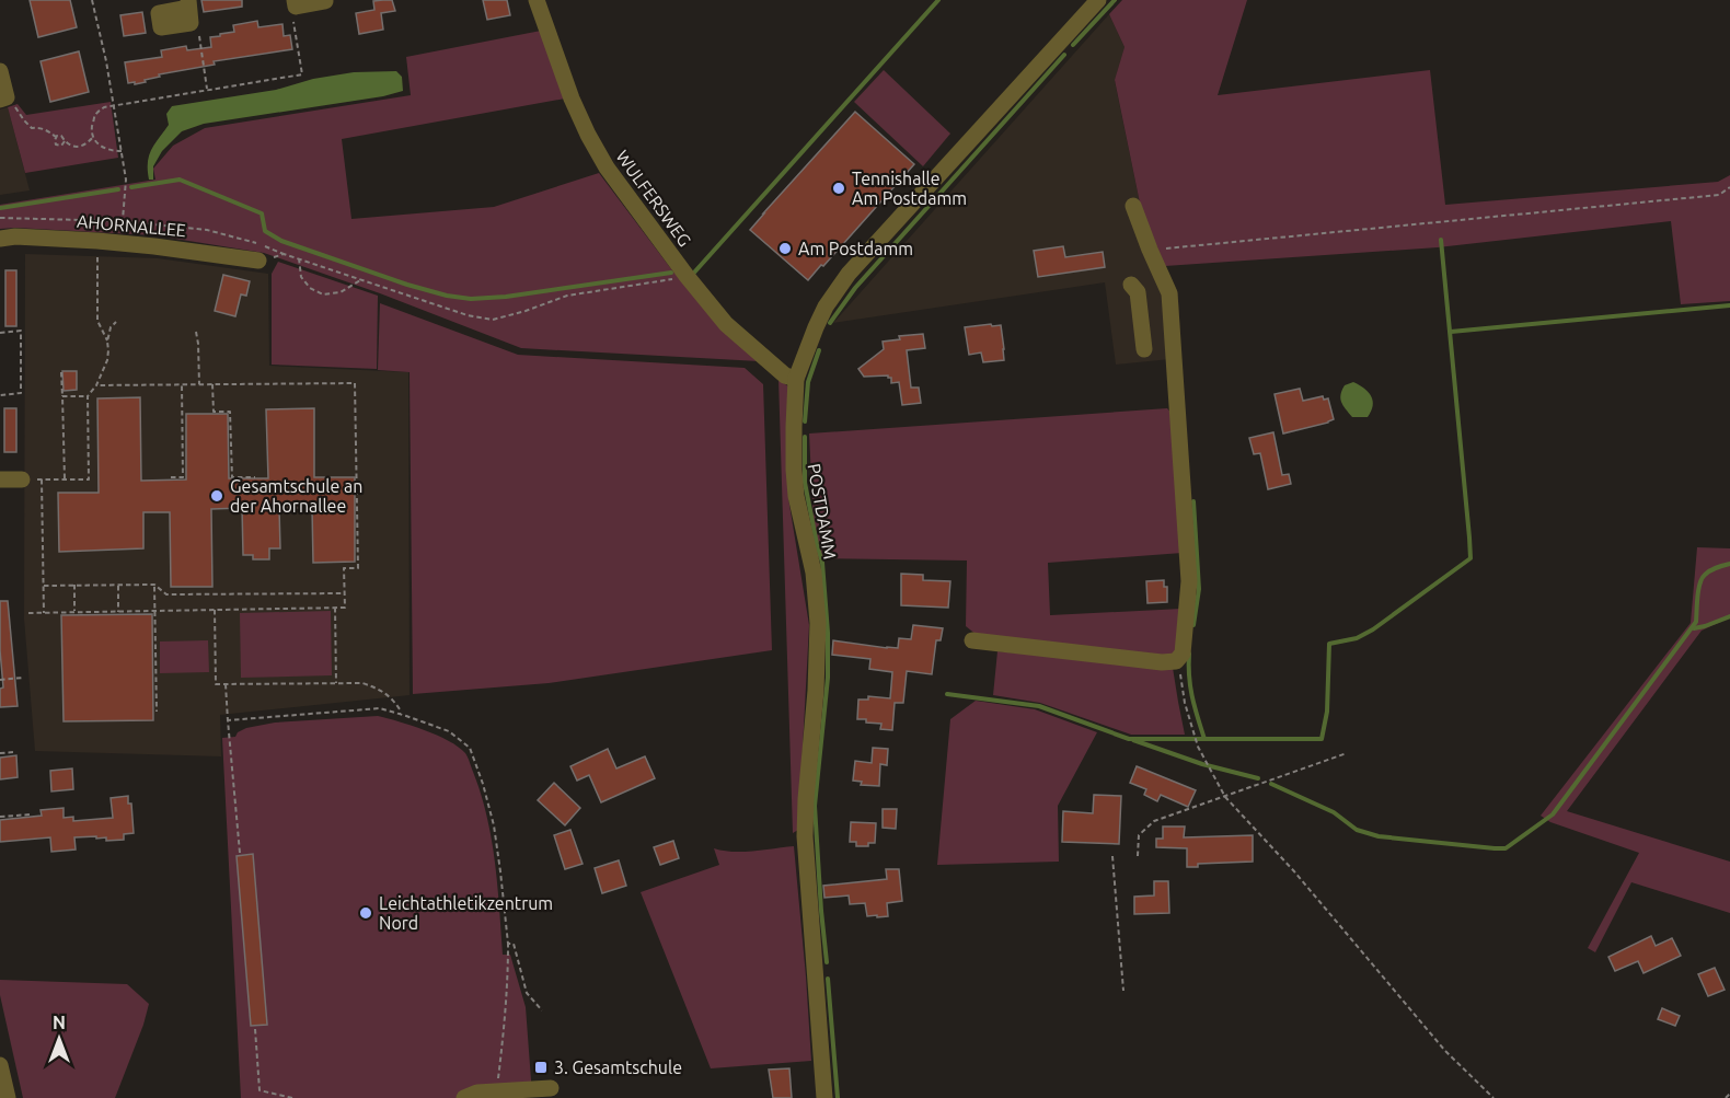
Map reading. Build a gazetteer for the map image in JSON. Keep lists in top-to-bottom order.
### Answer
{
  "streets": {
    "street": ["WULFERSWEG", "AHORNALLEE", "POSTDAMM"]
  },
  "crossings": [
    ["WULFERSWEG", "POSTDAMM"]
  ],
  "places": {
    "other": [
      "Tennishalle Am Postdamm",
      "Am Postdamm",
      "Gesamtschule an der Ahornallee",
      "Leichtathletikzentrum Nord"
    ],
    "transit": ["3. Gesamtschule"]
  },
  "north": "top"
}
